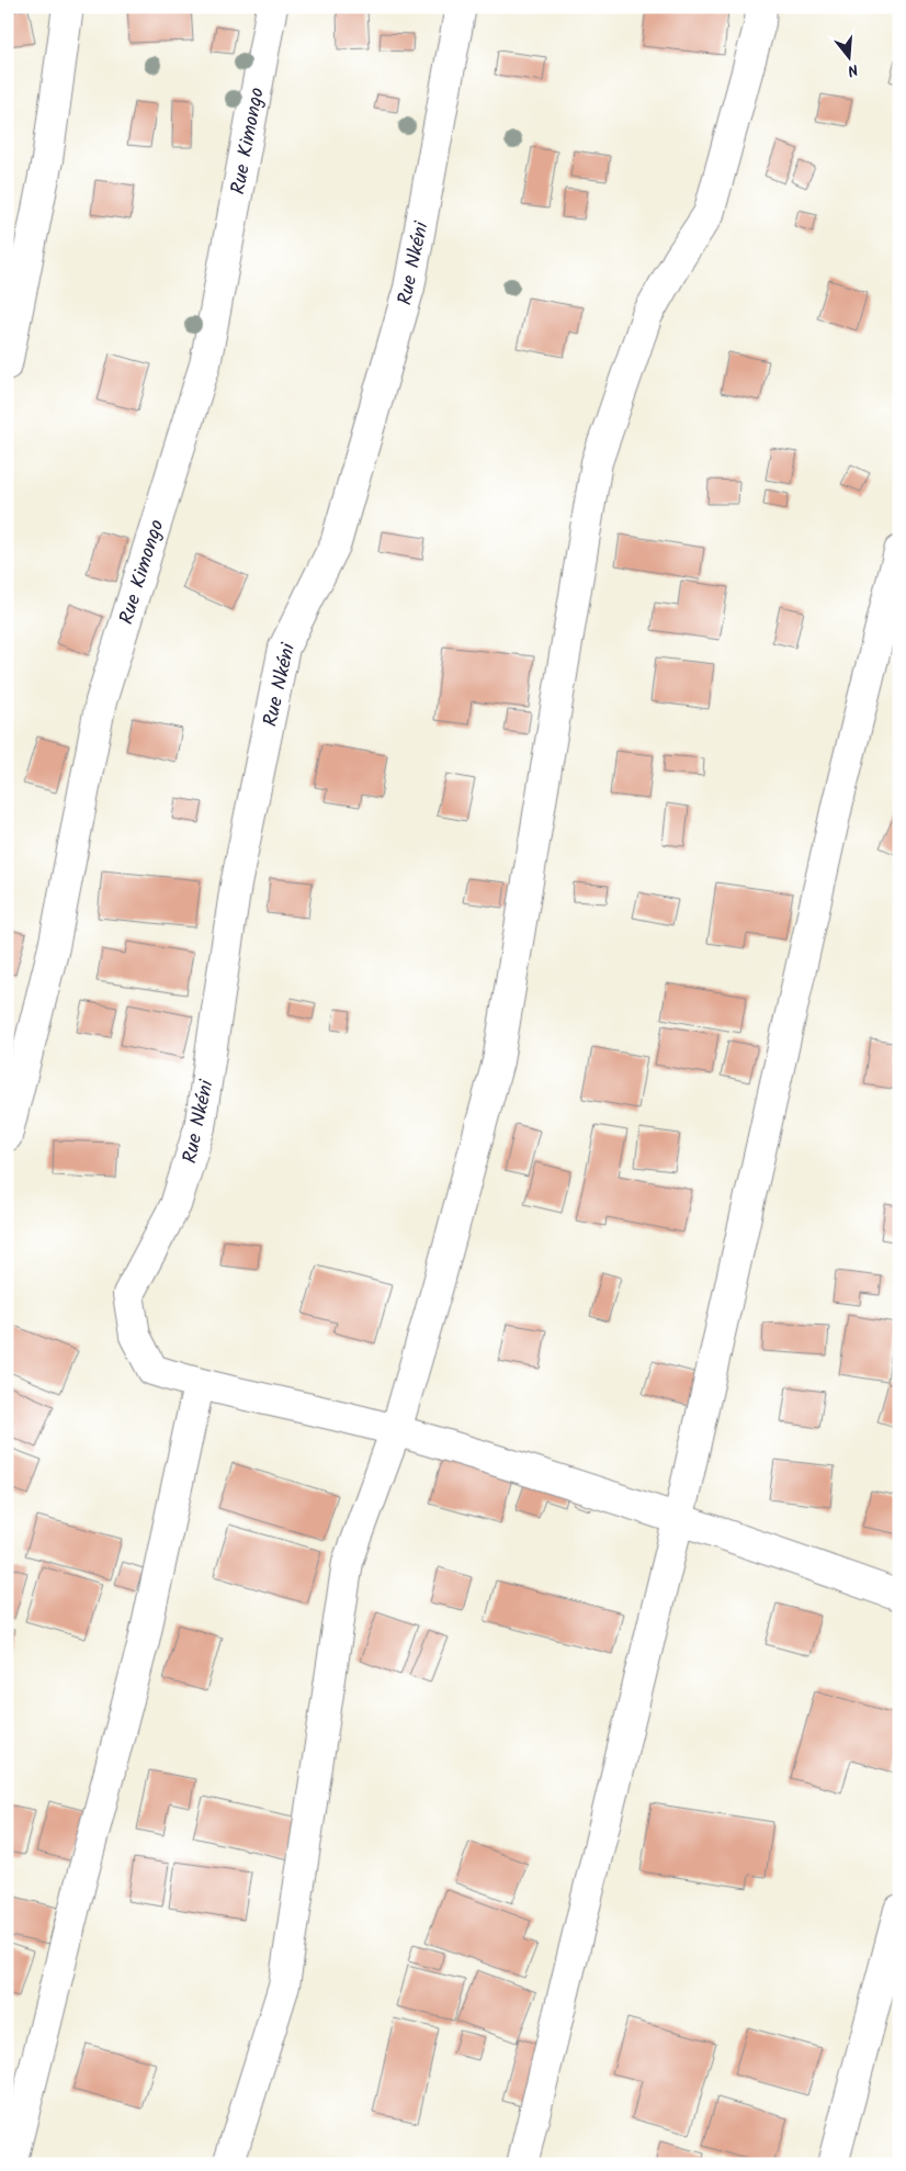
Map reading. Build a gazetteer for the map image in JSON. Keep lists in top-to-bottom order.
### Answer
{
  "streets": {
    "street": ["Rue Kimongo", "Rue Nkéni"]
  },
  "north": "bottom"
}
